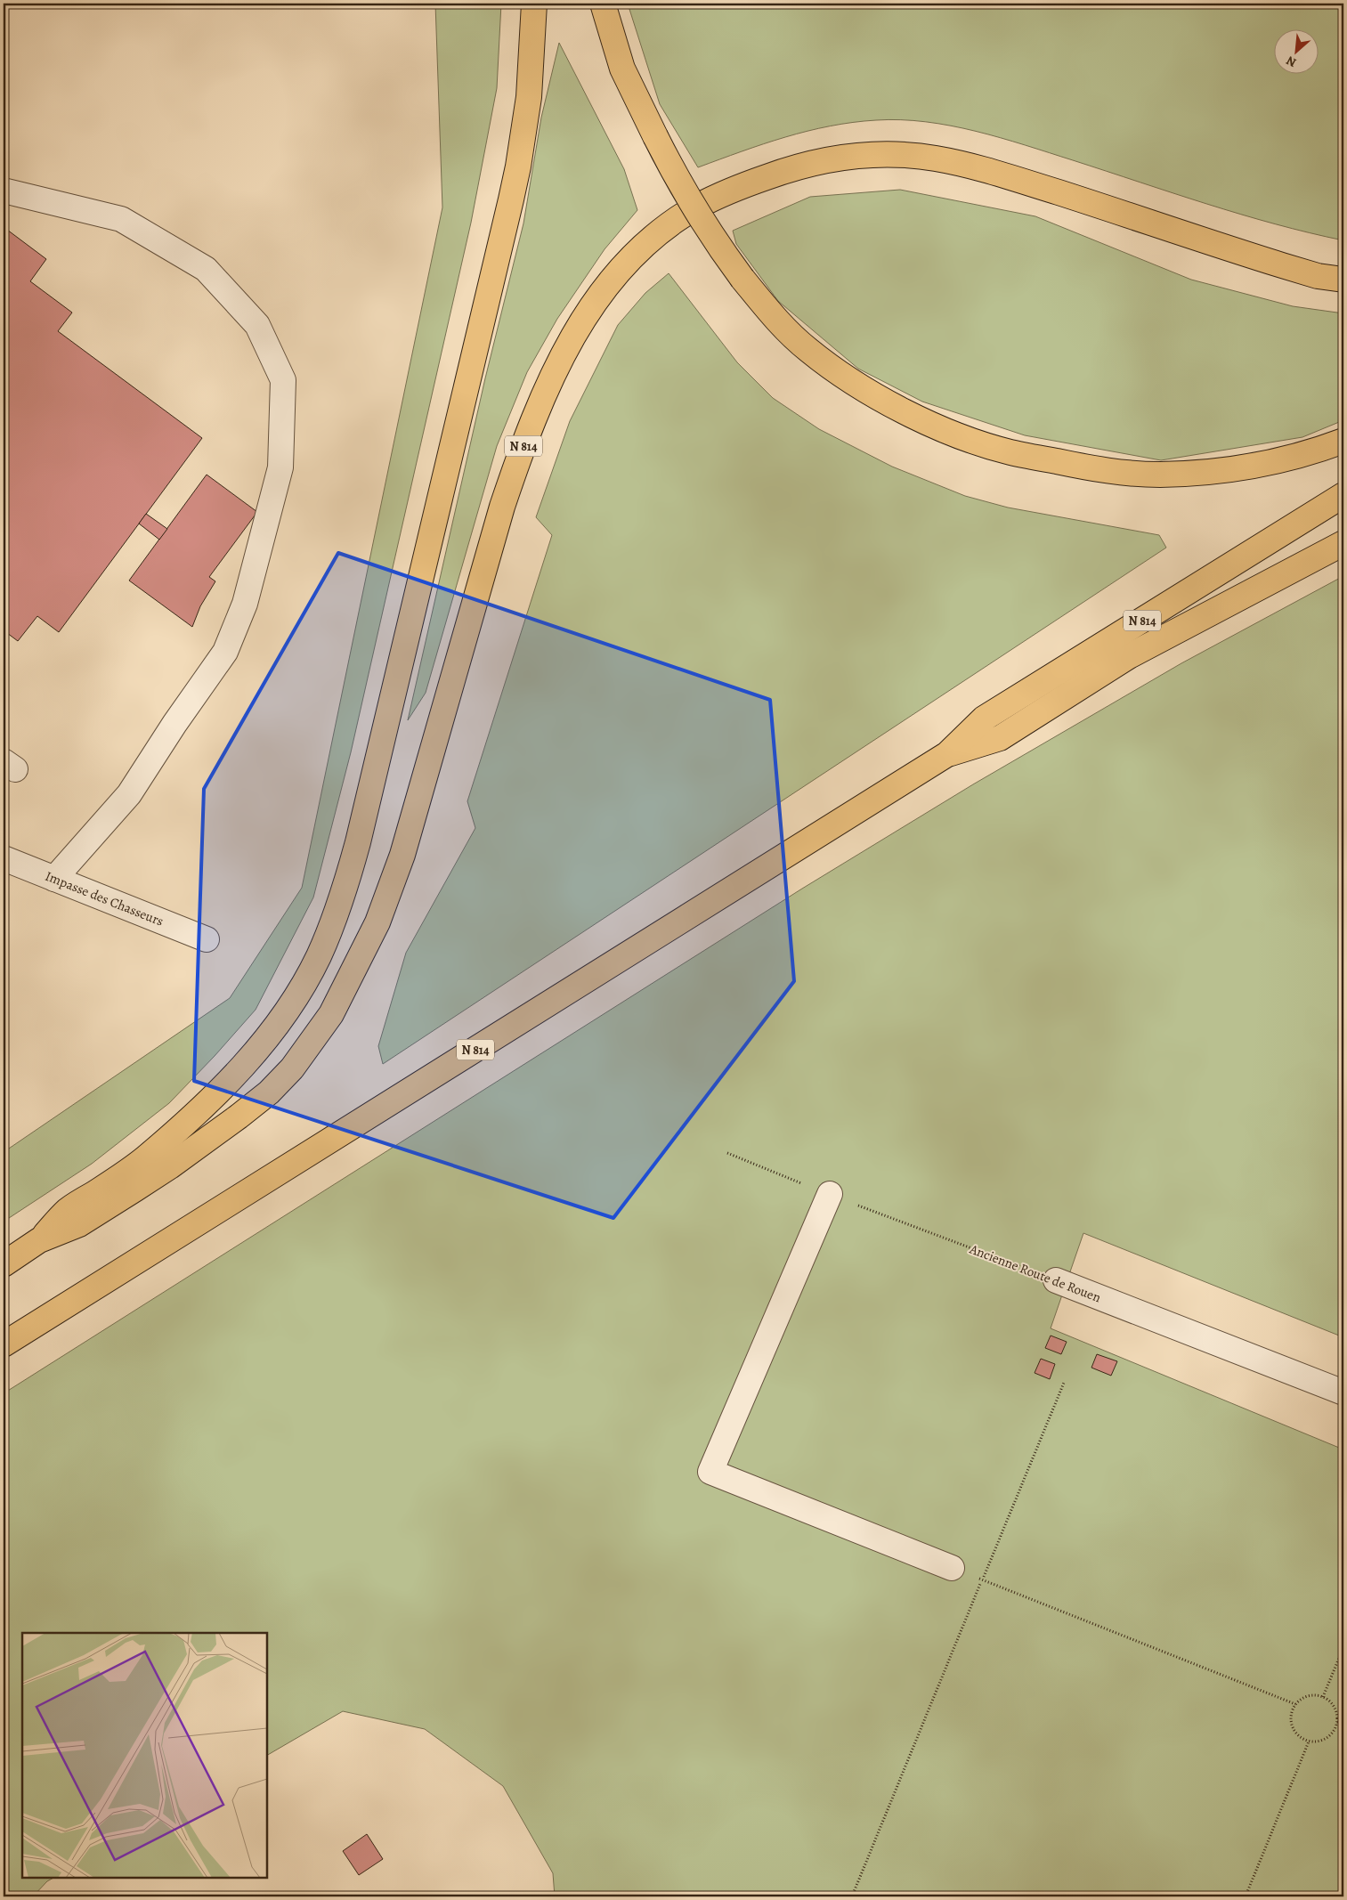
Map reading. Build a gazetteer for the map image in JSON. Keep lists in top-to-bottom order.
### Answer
{
  "streets": {
    "highway": ["N 814"],
    "street": ["Impasse des Chasseurs", "Ancienne Route de Rouen"]
  },
  "north": "bottom left"
}
